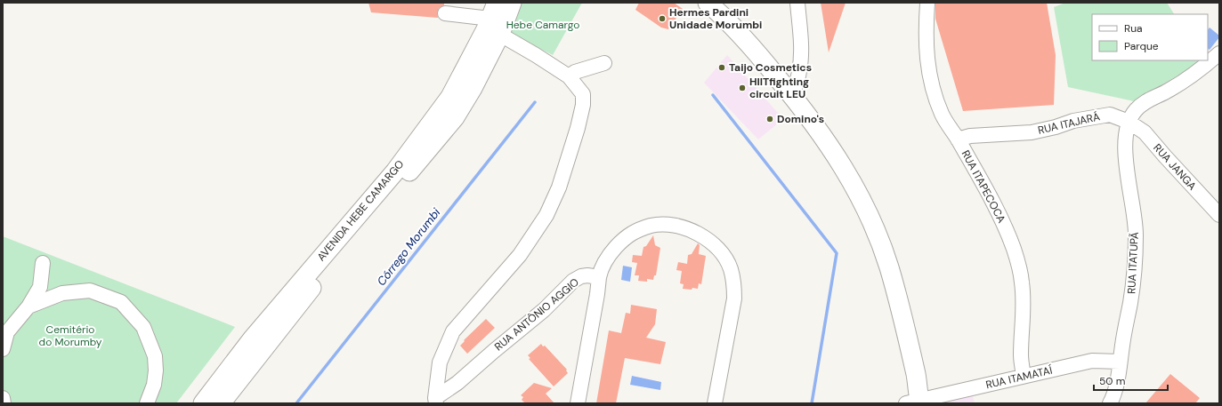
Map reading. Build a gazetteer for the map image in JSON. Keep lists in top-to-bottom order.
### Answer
{
  "streets": {
    "main road": ["AVENIDA HEBE CAMARGO"],
    "street": [
      "RUA ITAJARÁ",
      "RUA JANGA",
      "RUA ITAPECOCA",
      "RUA ITATUPÃ",
      "RUA ANTÔNIO AGGIO",
      "RUA ITAMATAÍ"
    ]
  },
  "crossings": [
    ["RUA ITAJARÁ", "RUA JANGA"],
    ["RUA ITAJARÁ", "RUA ITAPECOCA"],
    ["RUA ITAJARÁ", "RUA ITATUPÃ"],
    ["RUA JANGA", "RUA ITATUPÃ"],
    ["RUA ITAPECOCA", "RUA ITAMATAÍ"],
    ["RUA ITATUPÃ", "RUA ITAMATAÍ"]
  ],
  "water": ["Córrego Morumbi"],
  "parks": ["Hebe Camargo", "Cemitério do Morumby"],
  "places": [
    "Hermes Pardini Unidade Morumbi",
    "Taijo Cosmetics",
    "HIITfighting circuit LEU",
    "Domino's"
  ],
  "legend": ["Rua", "Parque"],
  "scale_bar": "50 m"
}
